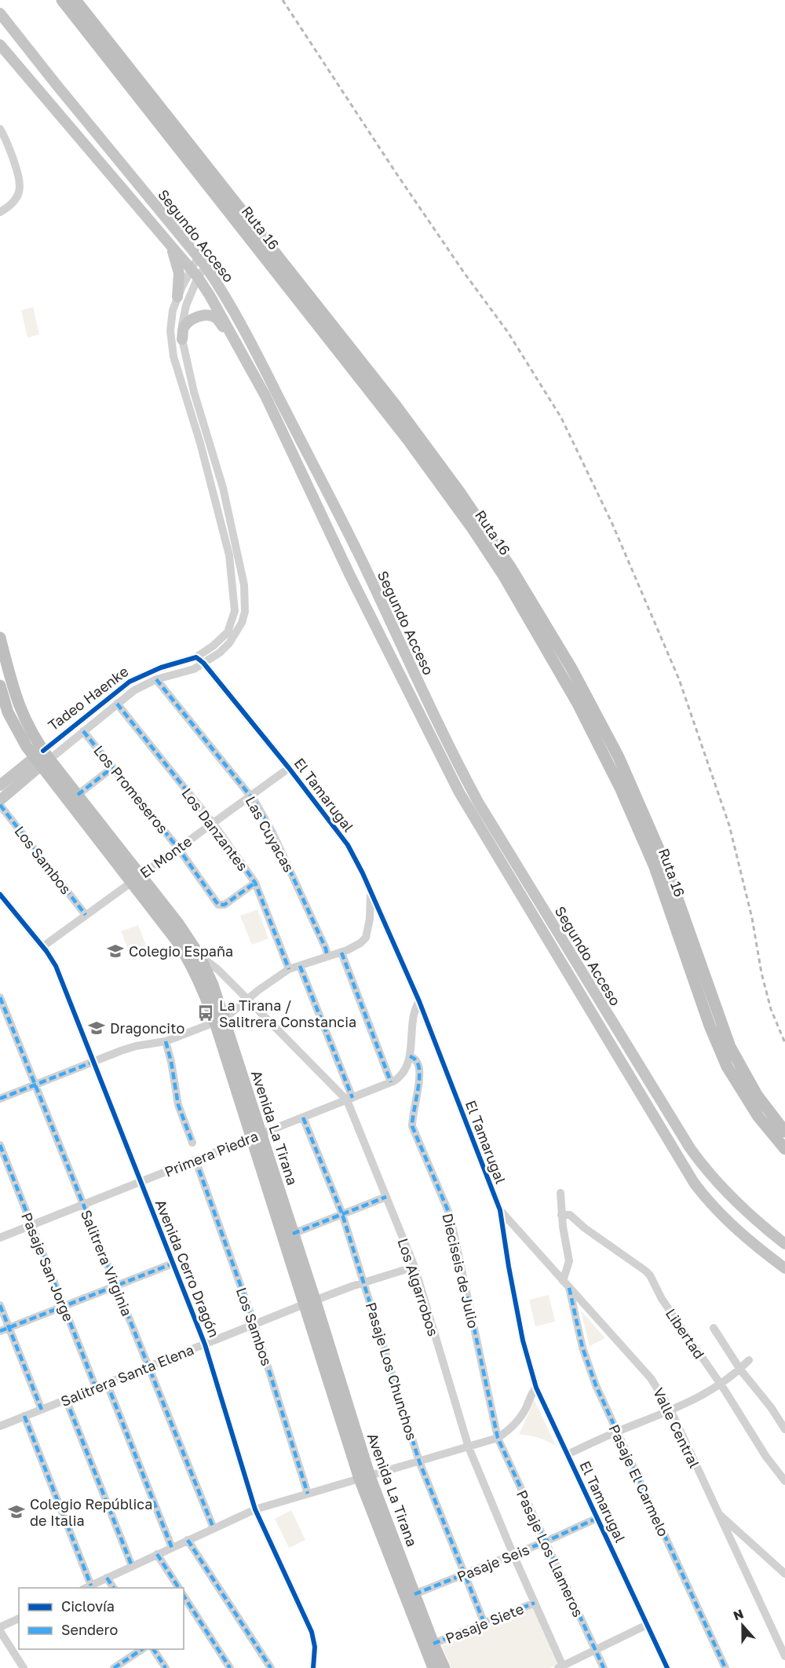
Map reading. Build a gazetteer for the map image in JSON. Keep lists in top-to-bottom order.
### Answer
{
  "streets": {
    "highway": ["Ruta 16", "Avenida La Tirana"],
    "main road": ["Segundo Acceso", "Tadeo Haenke"],
    "street": [
      "Los Promeseros",
      "El Tamarugal",
      "Los Danzantes",
      "Las Cuyacas",
      "El Monte",
      "Los Sambos",
      "Primera Piedra",
      "Salitrera Virginia",
      "Pasaje San Jorge",
      "Avenida Cerro Dragón",
      "Dieciseis de Julio",
      "Los Algarrobos",
      "Libertad",
      "Pasaje Los Chunchos",
      "Salitrera Santa Elena",
      "Valle Central",
      "Pasaje El Carmelo",
      "Pasaje Los Llameros",
      "Pasaje Seis",
      "Pasaje Siete"
    ]
  },
  "crossings": [
    ["Tadeo Haenke", "Los Promeseros"],
    ["Tadeo Haenke", "El Tamarugal"],
    ["Tadeo Haenke", "Los Danzantes"],
    ["Tadeo Haenke", "Las Cuyacas"],
    ["Tadeo Haenke", "Avenida La Tirana"],
    ["Los Promeseros", "Los Danzantes"],
    ["Los Promeseros", "El Monte"],
    ["El Tamarugal", "El Monte"],
    ["El Tamarugal", "Primera Piedra"],
    ["El Tamarugal", "Valle Central"],
    ["El Tamarugal", "Pasaje Seis"],
    ["Los Danzantes", "El Monte"],
    ["Las Cuyacas", "El Monte"],
    ["El Monte", "Los Sambos"],
    ["El Monte", "Avenida La Tirana"],
    ["El Monte", "Avenida Cerro Dragón"],
    ["Los Sambos", "Primera Piedra"],
    ["Los Sambos", "Salitrera Santa Elena"],
    ["Avenida La Tirana", "Primera Piedra"],
    ["Avenida La Tirana", "Los Algarrobos"],
    ["Avenida La Tirana", "Salitrera Santa Elena"],
    ["Avenida La Tirana", "Pasaje Seis"],
    ["Avenida La Tirana", "Pasaje Siete"],
    ["Primera Piedra", "Salitrera Virginia"],
    ["Primera Piedra", "Pasaje San Jorge"],
    ["Primera Piedra", "Avenida Cerro Dragón"],
    ["Primera Piedra", "Dieciseis de Julio"],
    ["Primera Piedra", "Los Algarrobos"],
    ["Primera Piedra", "Pasaje Los Chunchos"],
    ["Salitrera Virginia", "Salitrera Santa Elena"],
    ["Pasaje San Jorge", "Salitrera Santa Elena"],
    ["Avenida Cerro Dragón", "Salitrera Santa Elena"],
    ["Dieciseis de Julio", "Pasaje Los Llameros"],
    ["Los Algarrobos", "Salitrera Santa Elena"],
    ["Los Algarrobos", "Pasaje Seis"],
    ["Los Algarrobos", "Pasaje Siete"],
    ["Pasaje Los Chunchos", "Salitrera Santa Elena"],
    ["Pasaje Los Chunchos", "Pasaje Seis"],
    ["Pasaje Los Chunchos", "Pasaje Siete"],
    ["Valle Central", "Pasaje El Carmelo"],
    ["Pasaje Los Llameros", "Pasaje Seis"]
  ],
  "places": {
    "school or university": ["Colegio España", "Dragoncito", "Colegio República de Italia"],
    "bus stop": ["La Tirana / Salitrera Constancia"]
  },
  "legend": ["Ciclovía", "Sendero"],
  "north": "top"
}
